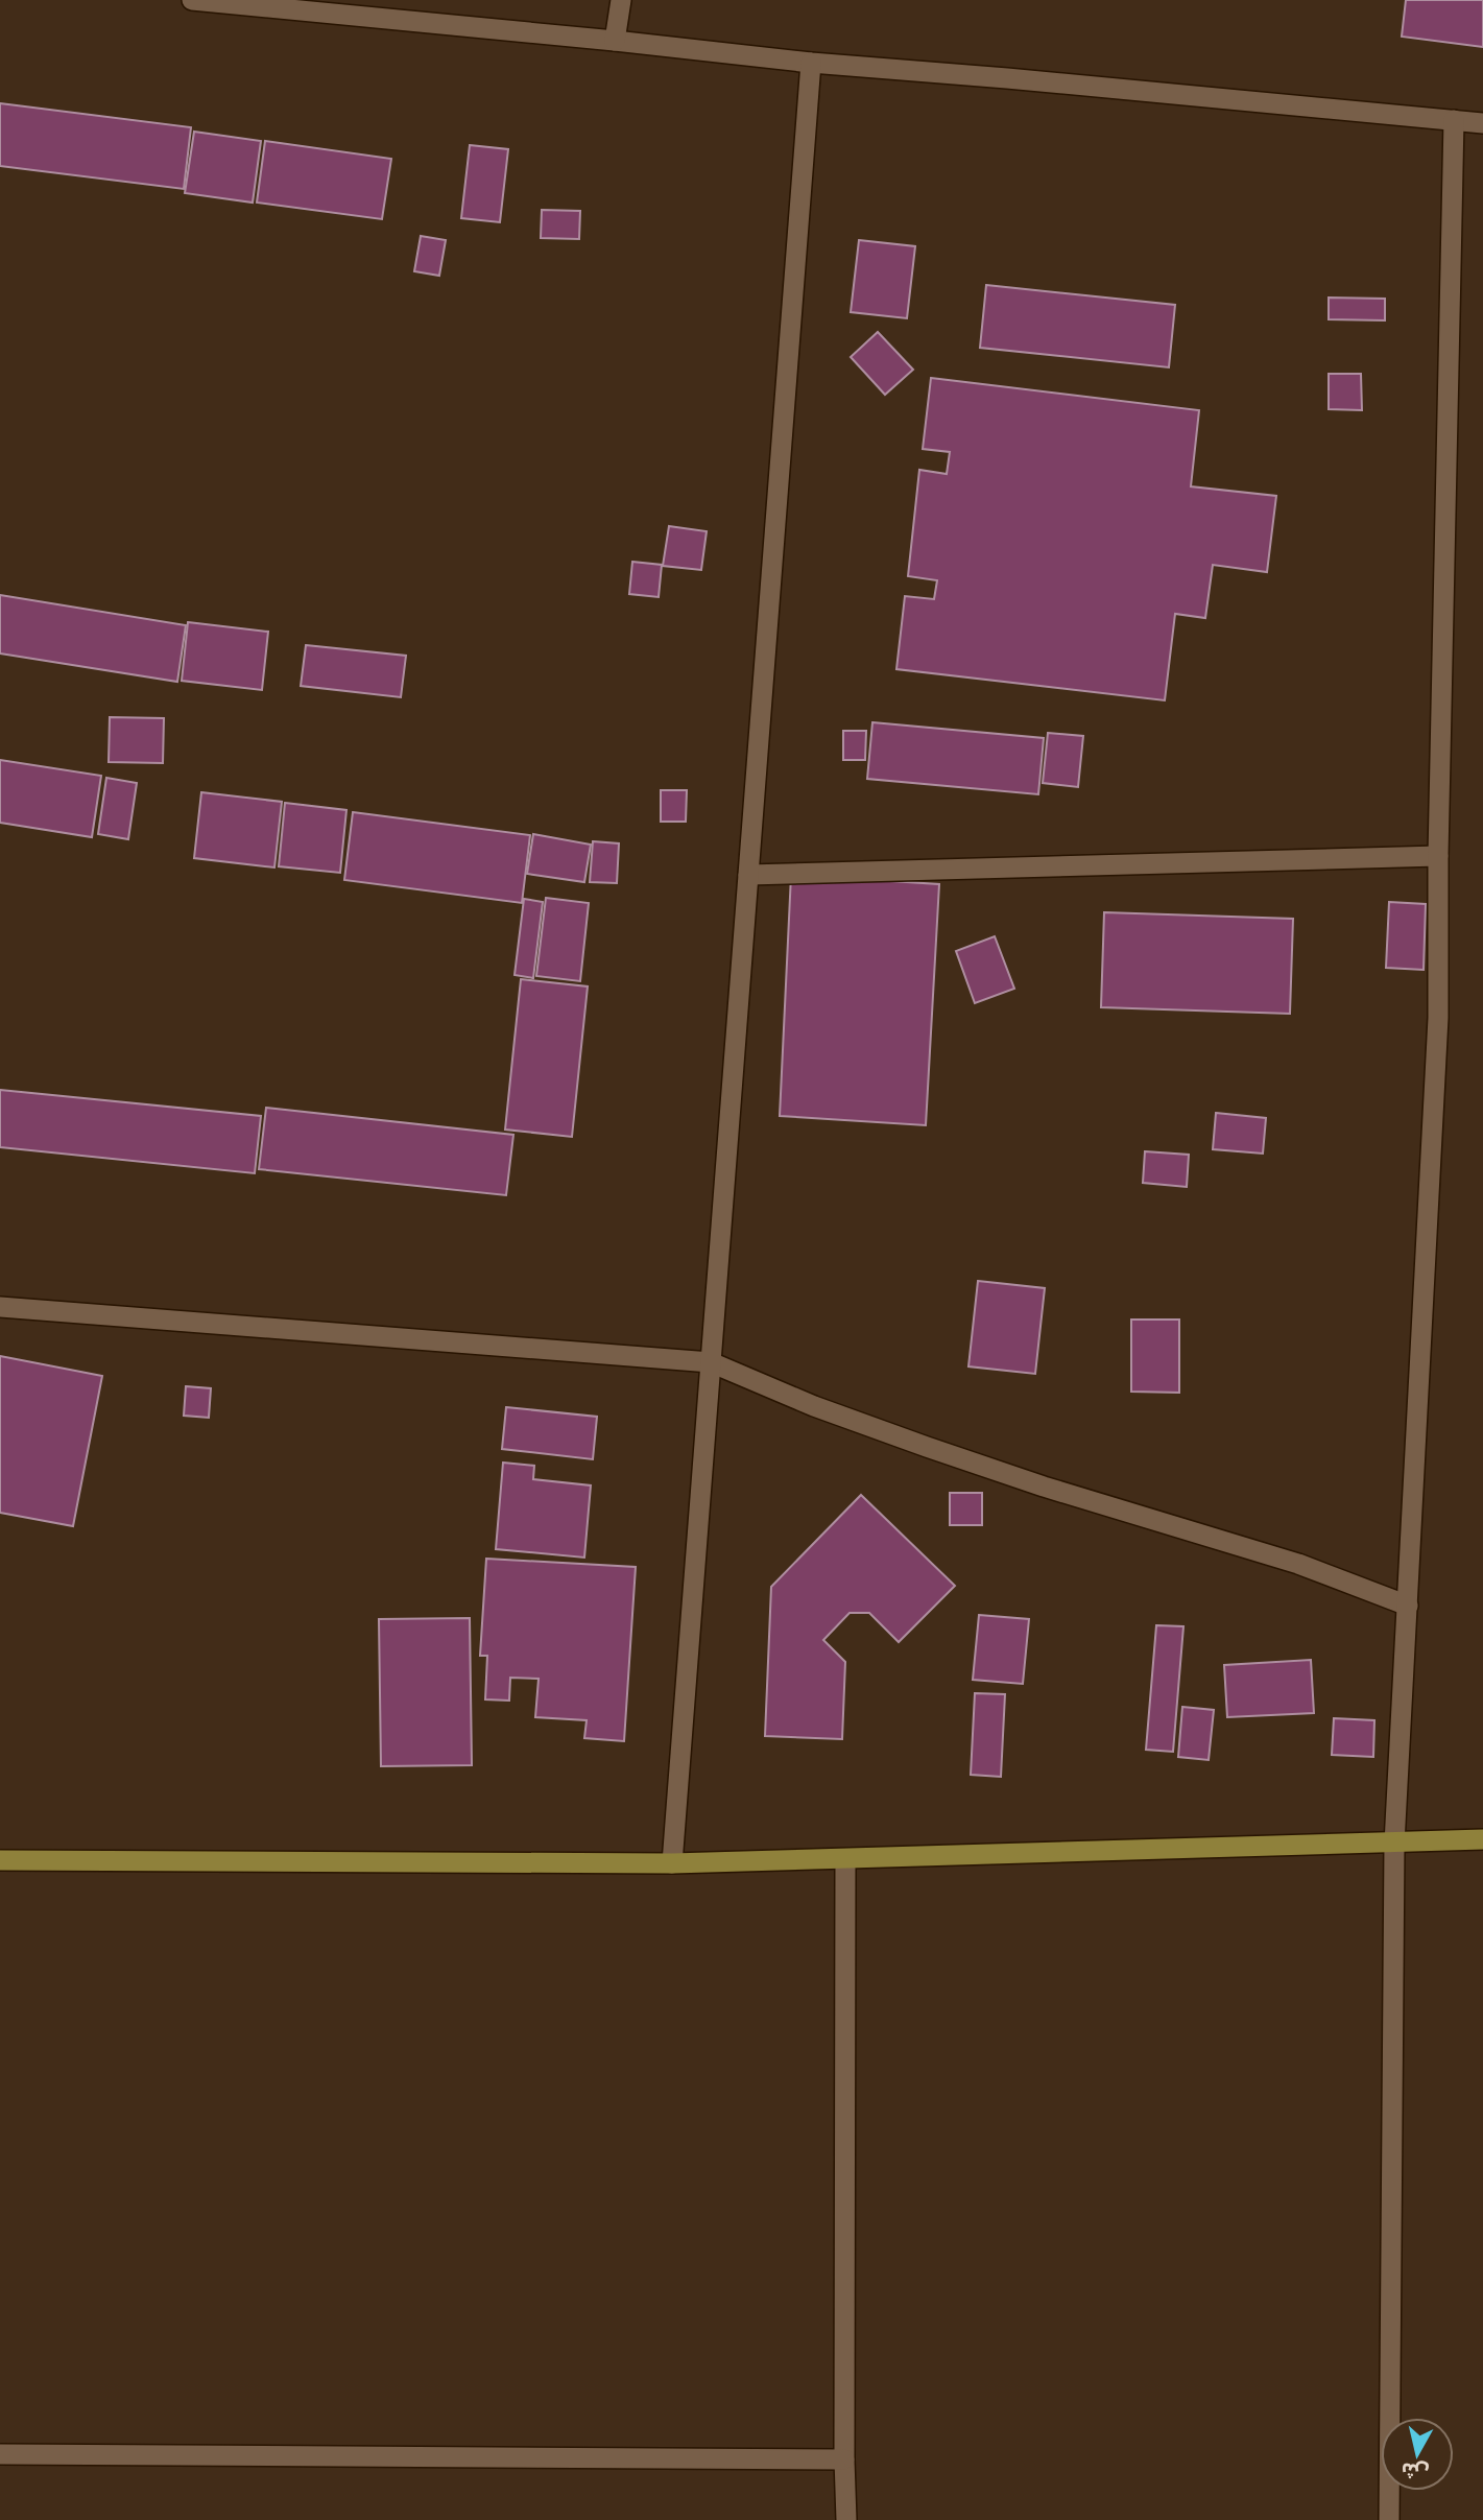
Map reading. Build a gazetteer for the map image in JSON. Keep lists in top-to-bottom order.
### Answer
{
  "north": "bottom"
}
